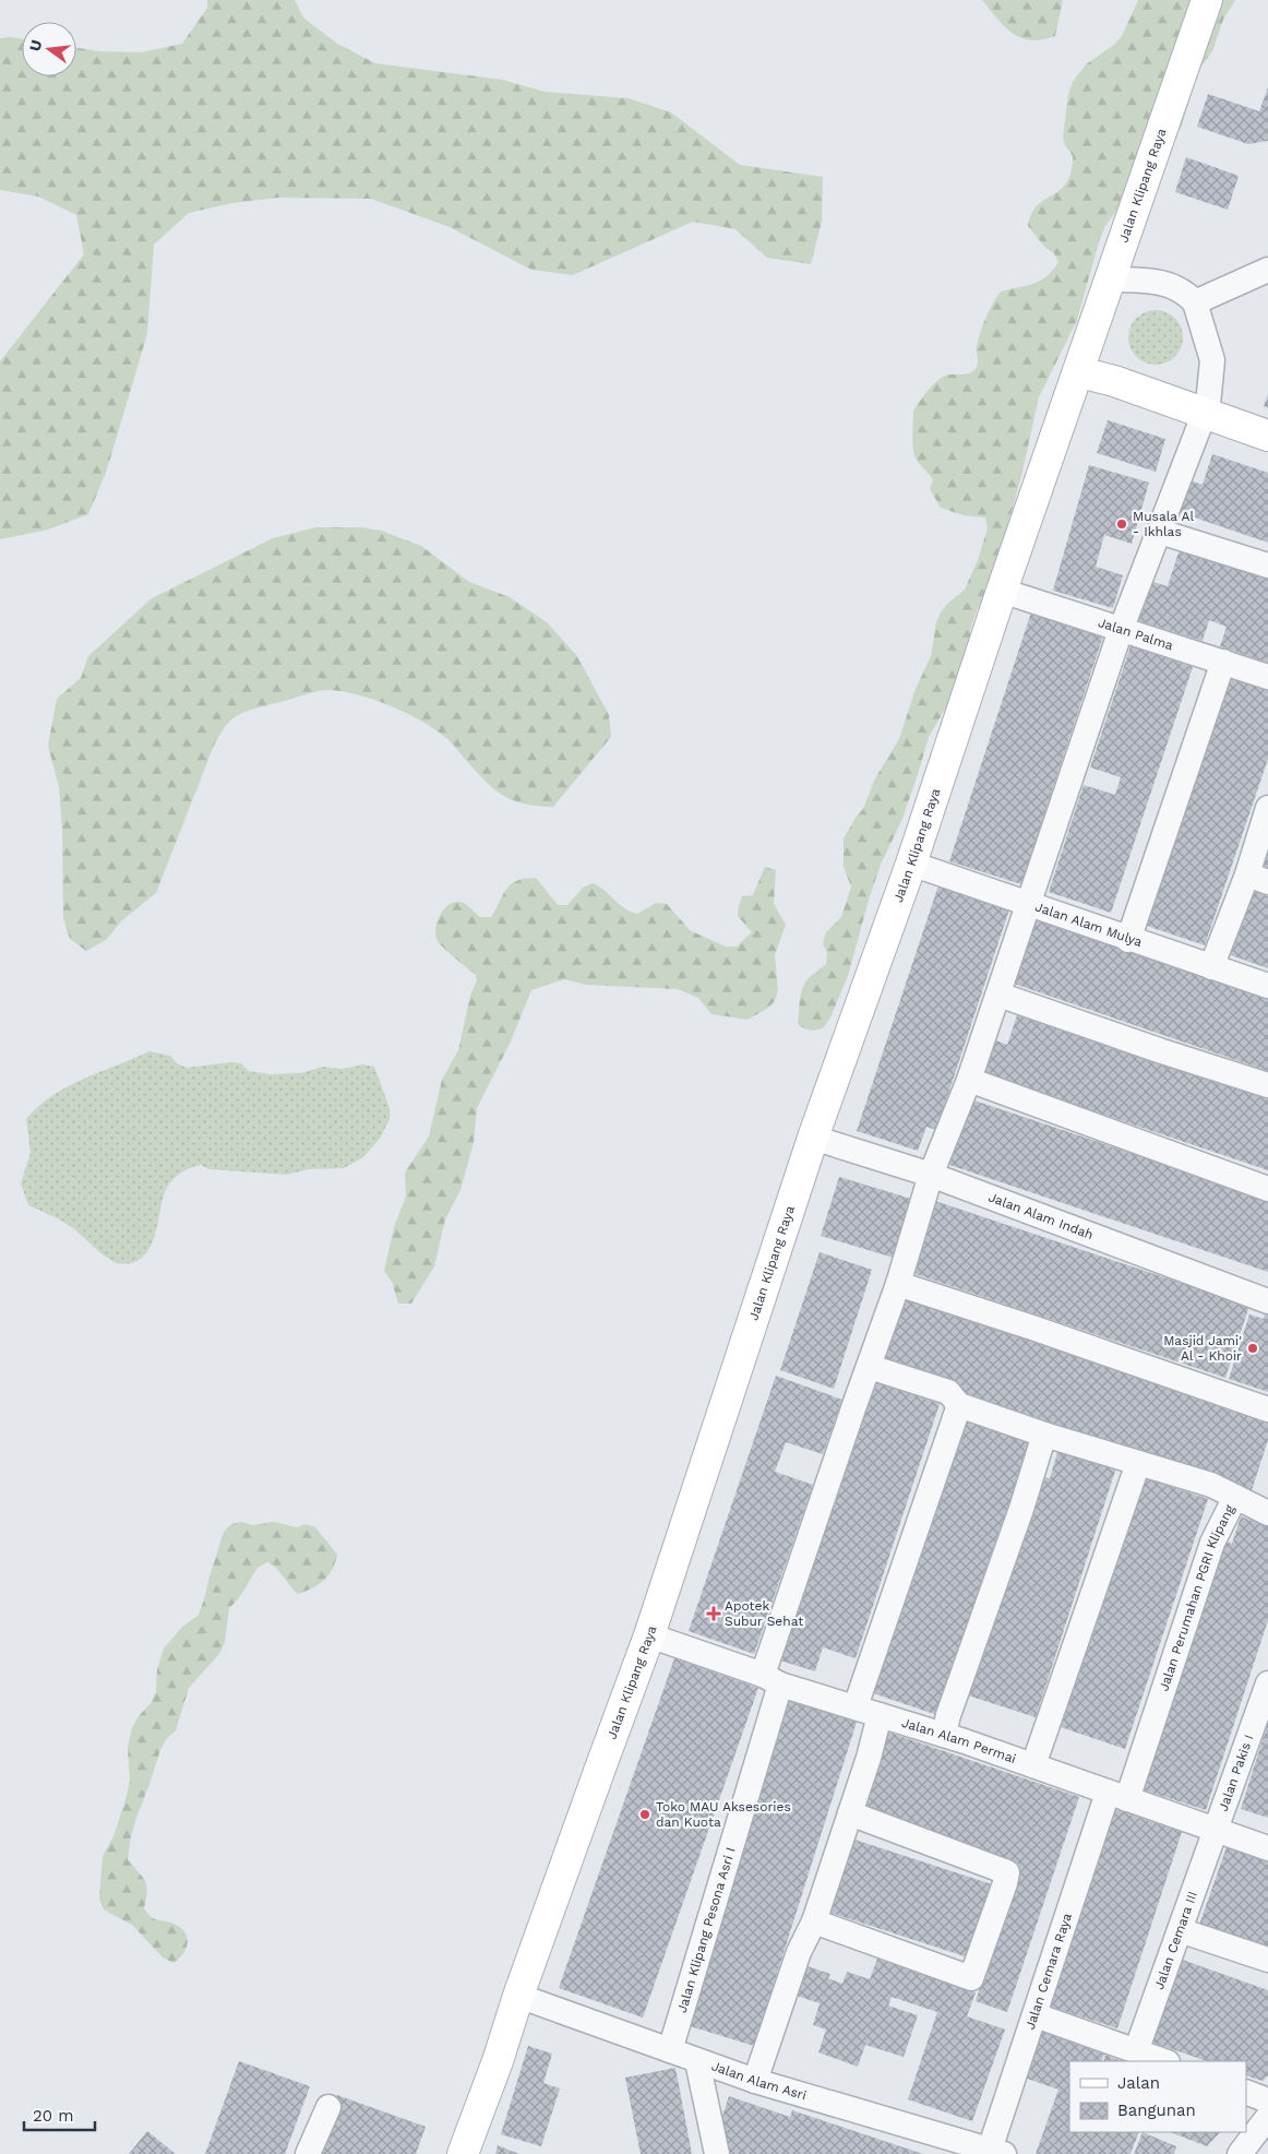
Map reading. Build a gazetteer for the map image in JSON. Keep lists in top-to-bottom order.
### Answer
{
  "streets": {
    "main road": ["Jalan Klipang Raya"],
    "street": [
      "Jalan Palma",
      "Jalan Alam Mulya",
      "Jalan Alam Indah",
      "Jalan Perumahan PGRI Klipang",
      "Jalan Alam Permai",
      "Jalan Pakis I",
      "Jalan Klipang Pesona Asri I",
      "Jalan Cemara III",
      "Jalan Cemara Raya",
      "Jalan Alam Asri"
    ]
  },
  "crossings": [
    ["Jalan Klipang Raya", "Jalan Palma"],
    ["Jalan Klipang Raya", "Jalan Alam Mulya"],
    ["Jalan Klipang Raya", "Jalan Alam Indah"],
    ["Jalan Klipang Raya", "Jalan Alam Permai"],
    ["Jalan Klipang Raya", "Jalan Alam Asri"],
    ["Jalan Perumahan PGRI Klipang", "Jalan Alam Permai"],
    ["Jalan Perumahan PGRI Klipang", "Jalan Cemara Raya"],
    ["Jalan Alam Permai", "Jalan Pakis I"],
    ["Jalan Alam Permai", "Jalan Klipang Pesona Asri I"],
    ["Jalan Alam Permai", "Jalan Cemara III"],
    ["Jalan Alam Permai", "Jalan Cemara Raya"],
    ["Jalan Pakis I", "Jalan Cemara III"],
    ["Jalan Klipang Pesona Asri I", "Jalan Alam Asri"],
    ["Jalan Cemara Raya", "Jalan Alam Asri"]
  ],
  "places": {
    "other": ["Musala Al - Ikhlas", "Masjid Jami' Al - Khoir", "Toko MAU Aksesories dan Kuota"],
    "health": ["Apotek Subur Sehat"]
  },
  "legend": ["Jalan", "Bangunan"],
  "scale_bar": "20 m",
  "north": "left"
}
